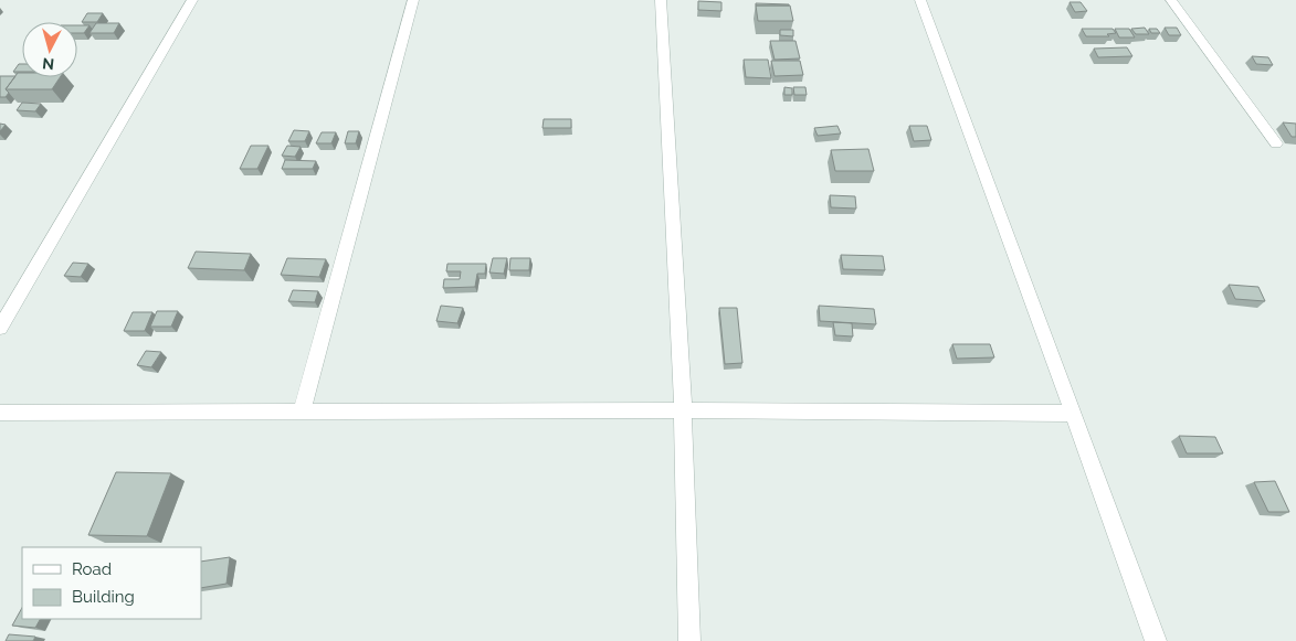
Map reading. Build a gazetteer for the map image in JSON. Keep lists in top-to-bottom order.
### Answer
{
  "legend": ["Road", "Building"],
  "north": "bottom"
}
